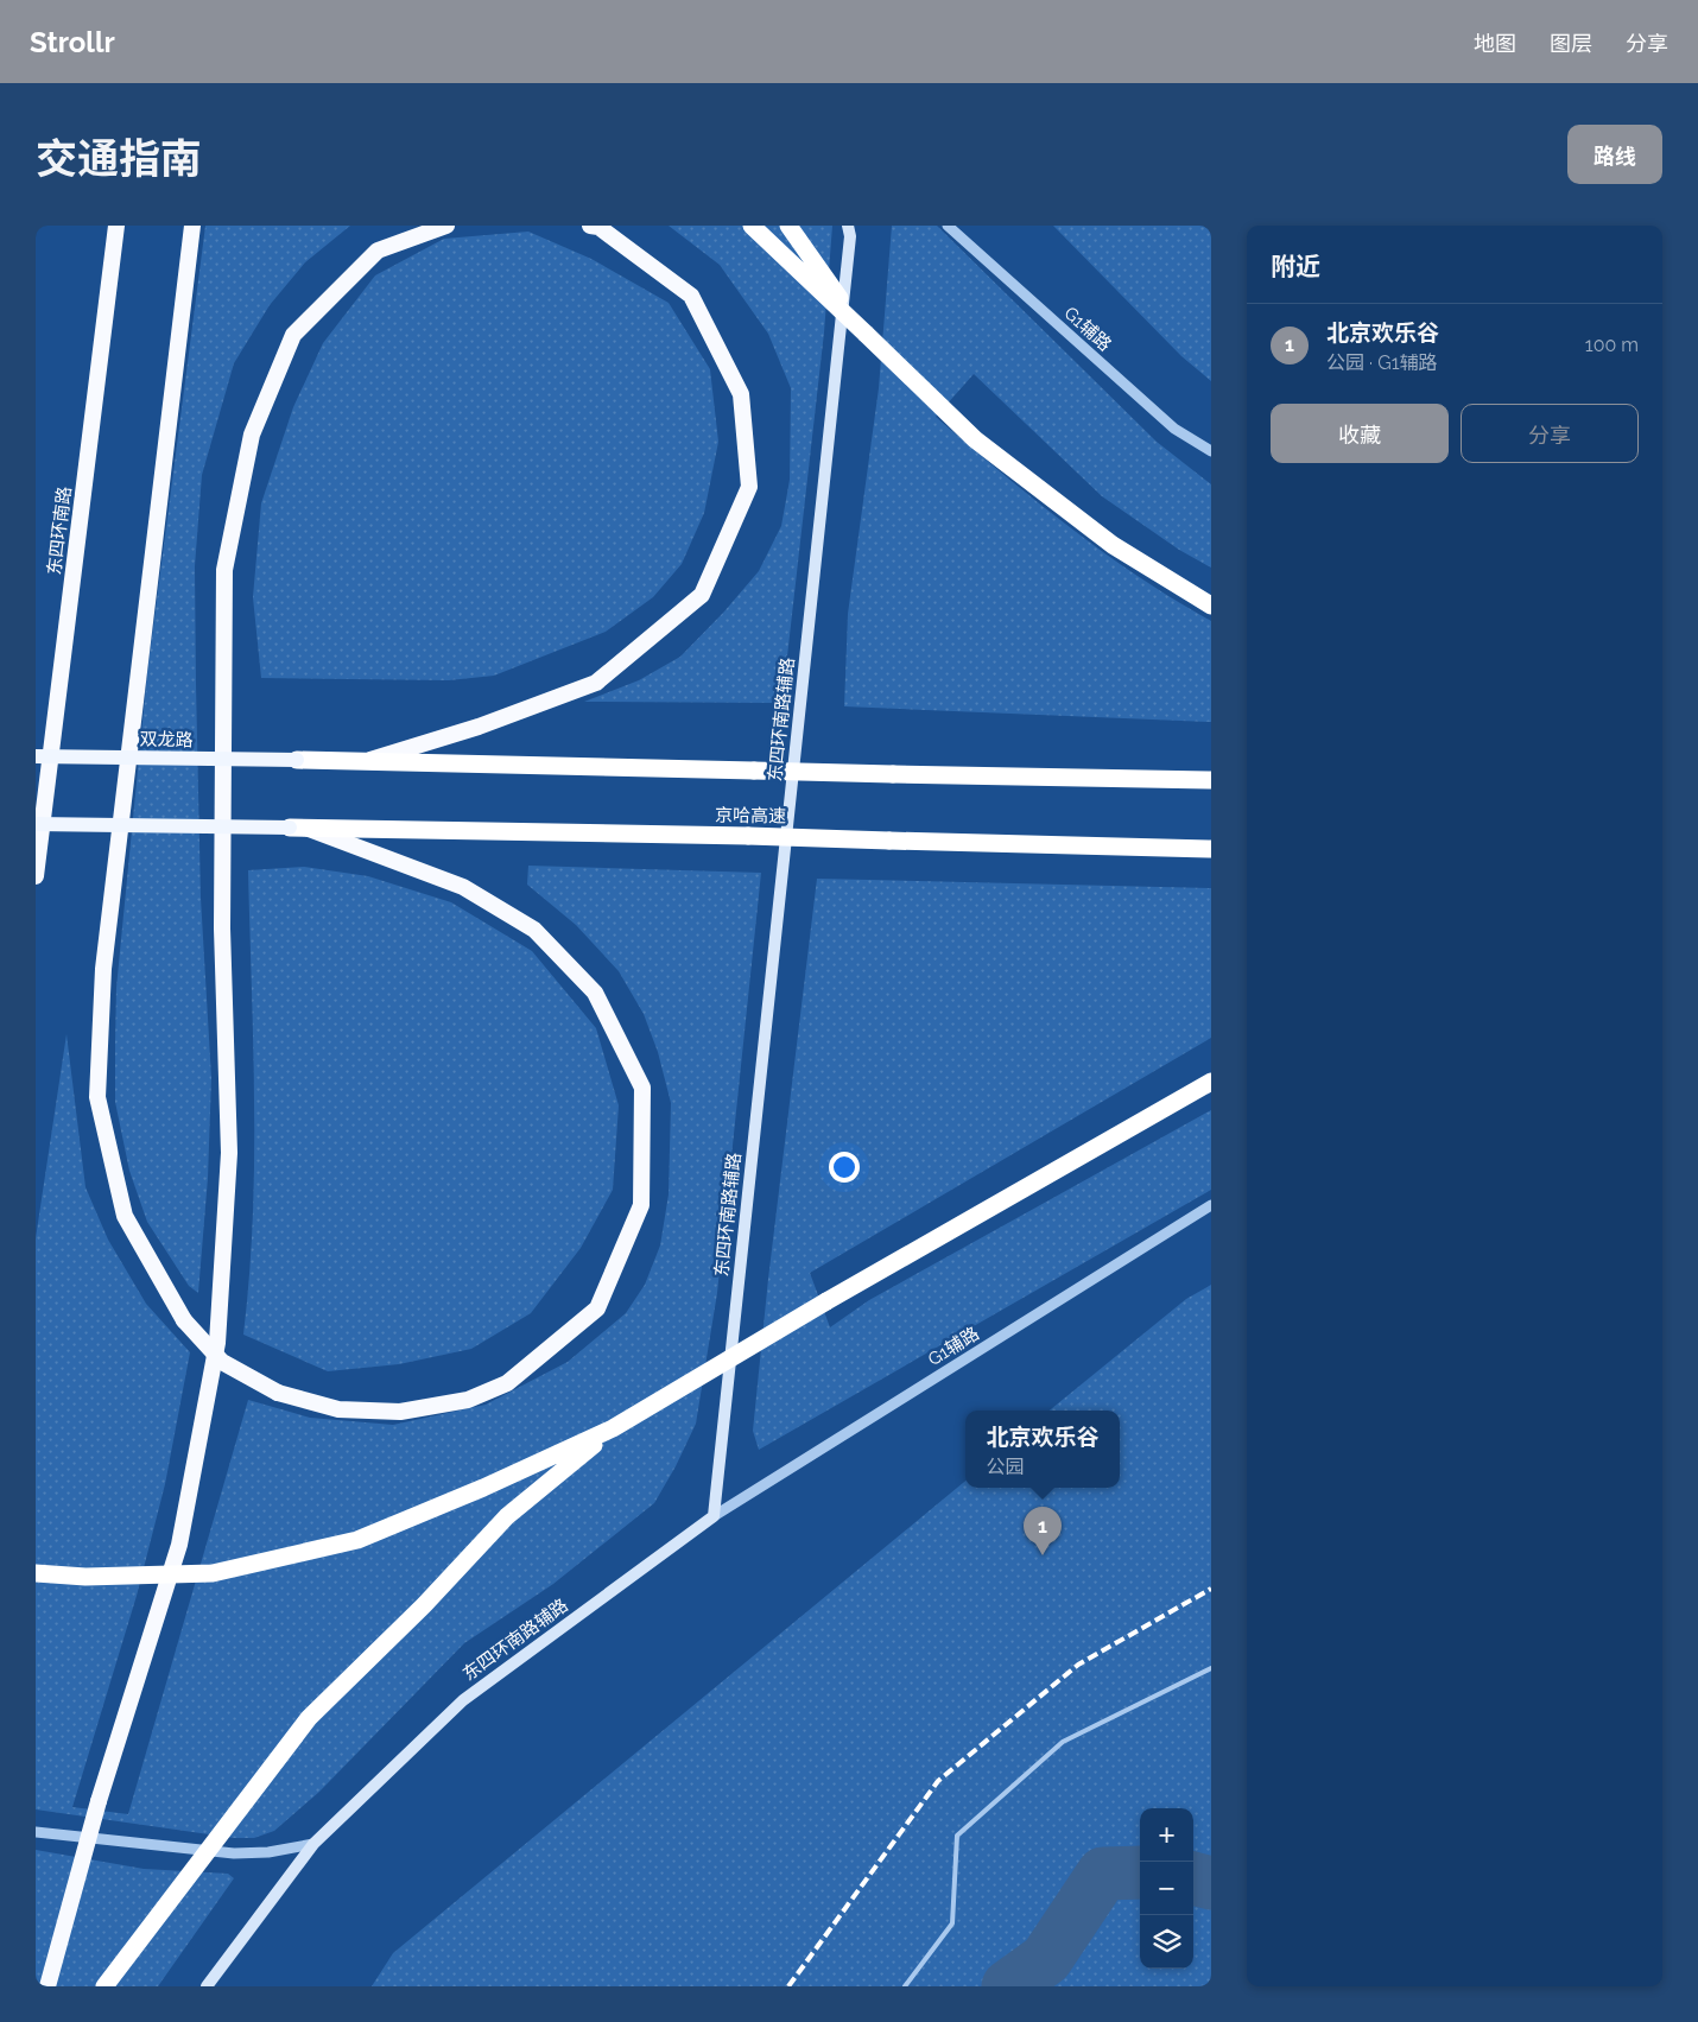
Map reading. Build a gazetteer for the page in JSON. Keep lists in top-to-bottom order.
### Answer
{
  "streets": {
    "highway": ["东四环南路", "京哈高速"],
    "main road": ["东四环南路辅路", "双龙路"],
    "street": ["G1辅路"]
  },
  "crossings": [
    ["G1辅路", "东四环南路辅路"]
  ],
  "page": {
    "header": "Strollr",
    "nav": ["地图", "图层", "分享"],
    "title": "交通指南",
    "buttons": [
      "路线",
      ["收藏", "分享"]
    ],
    "heading": "附近",
    "list": [
      {
        "mark": "1",
        "name": "北京欢乐谷",
        "note": "公园 · G1辅路",
        "value": "100 m"
      }
    ],
    "popup": ["北京欢乐谷", "公园"],
    "pins": "1",
    "map_buttons": ["+", "−"]
  }
}
